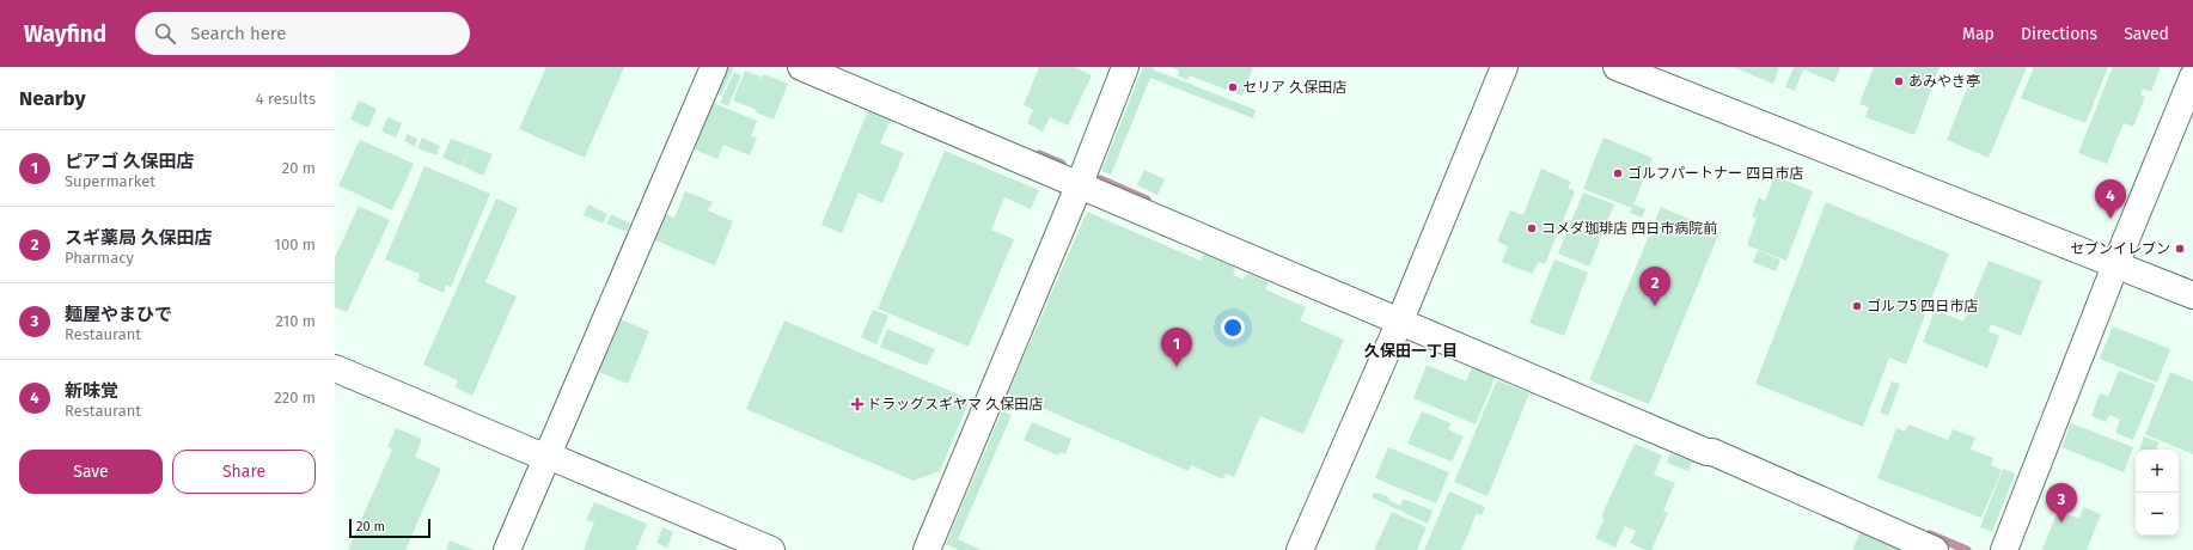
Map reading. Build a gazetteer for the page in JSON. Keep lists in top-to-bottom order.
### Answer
{
  "districts": ["久保田一丁目"],
  "places": {
    "other": [
      "あみやき亭",
      "セリア 久保田店",
      "ゴルフパートナー 四日市店",
      "コメダ珈琲店 四日市病院前",
      "セブンイレブン",
      "ゴルフ5 四日市店"
    ],
    "health": ["ドラッグスギヤマ 久保田店"]
  },
  "scale_bar": "20 m",
  "page": {
    "header": "Wayfind",
    "search": "Search here",
    "nav": ["Map", "Directions", "Saved"],
    "heading": ["Nearby", "4 results"],
    "list": [
      {
        "mark": "1",
        "name": "ピアゴ 久保田店",
        "note": "Supermarket",
        "value": "20 m"
      },
      {
        "mark": "2",
        "name": "スギ薬局 久保田店",
        "note": "Pharmacy",
        "value": "100 m"
      },
      {
        "mark": "3",
        "name": "麺屋やまひで",
        "note": "Restaurant",
        "value": "210 m"
      },
      {
        "mark": "4",
        "name": "新味覚",
        "note": "Restaurant",
        "value": "220 m"
      }
    ],
    "pins": [
      "4",
      "2",
      "1",
      "3"
    ],
    "buttons": ["Save", "Share"],
    "map_buttons": ["+", "−"],
    "scale": "20 m"
  }
}
